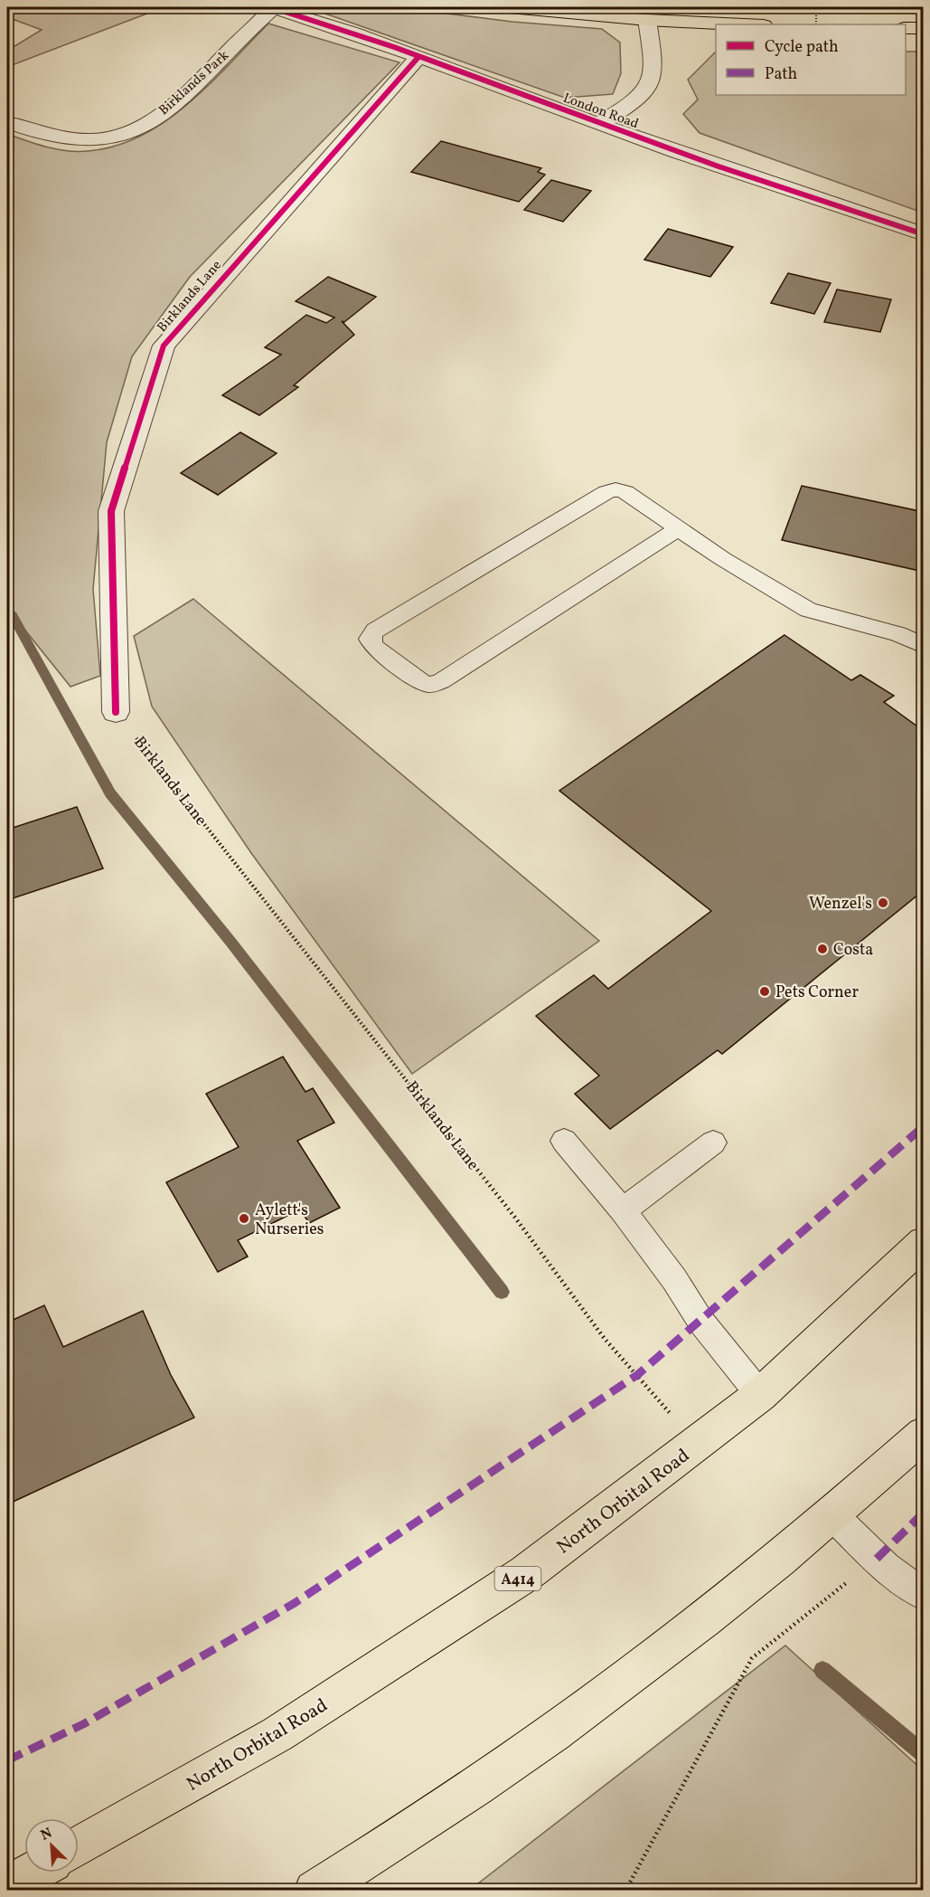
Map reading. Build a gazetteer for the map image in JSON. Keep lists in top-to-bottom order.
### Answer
{
  "streets": {
    "main road": ["North Orbital Road", "A414"],
    "street": ["Birklands Park", "London Road", "Birklands Lane"]
  },
  "crossings": [
    ["Birklands Park", "London Road"],
    ["London Road", "Birklands Lane"],
    ["Birklands Lane", "North Orbital Road"]
  ],
  "places": [
    "Wenzel's",
    "Costa",
    "Pets Corner",
    "Aylett's Nurseries"
  ],
  "legend": ["Cycle path", "Path"],
  "north": "top left"
}
